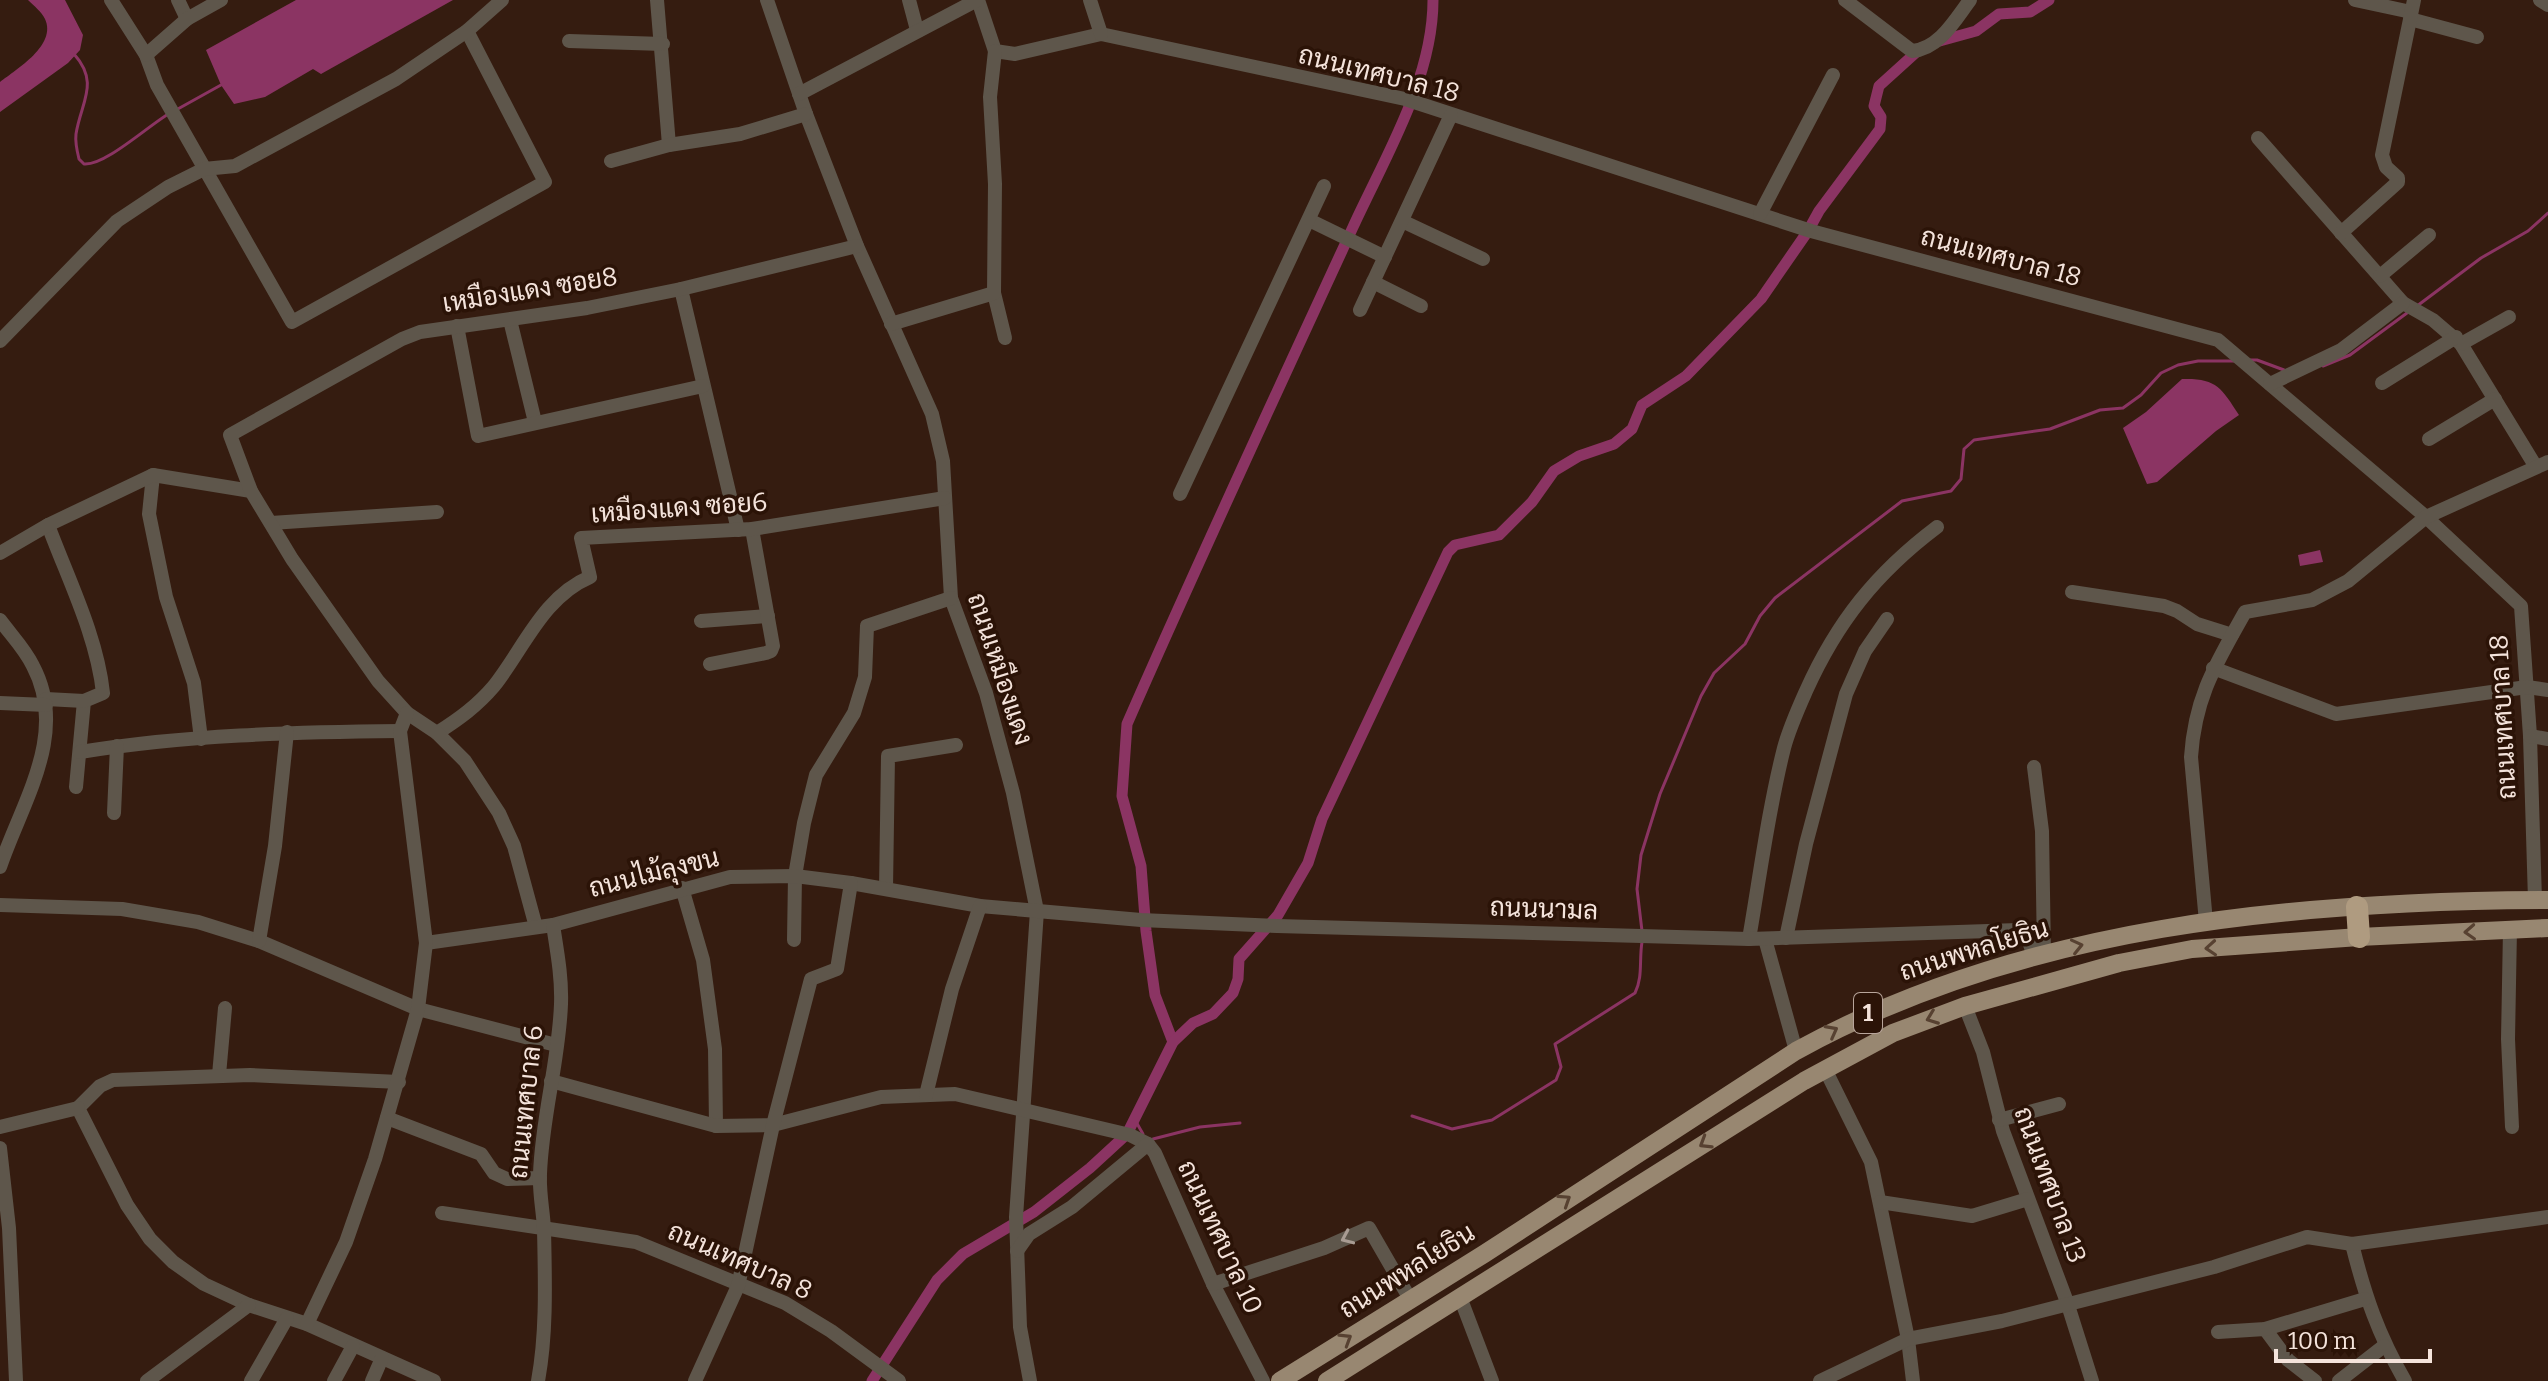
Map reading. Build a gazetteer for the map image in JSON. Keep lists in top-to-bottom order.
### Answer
{
  "streets": {
    "main road": ["ถนนพหลโยธิน", "1"],
    "street": [
      "ถนนเทศบาล 18",
      "เหมืองแดง ซอย8",
      "เหมืองแดง ซอย6",
      "ถนนเหมืองแดง",
      "ถนนไม้ลุงขน",
      "ถนนนามล",
      "ถนนเทศบาล 6",
      "ถนนเทศบาล 13",
      "ถนนเทศบาล 10",
      "ถนนเทศบาล 8"
    ]
  },
  "crossings": [
    ["ถนนเทศบาล 18", "ถนนพหลโยธิน"],
    ["เหมืองแดง ซอย8", "ถนนเหมืองแดง"],
    ["เหมืองแดง ซอย6", "ถนนเหมืองแดง"],
    ["ถนนเหมืองแดง", "ถนนไม้ลุงขน"],
    ["ถนนเหมืองแดง", "ถนนนามล"],
    ["ถนนไม้ลุงขน", "ถนนนามล"],
    ["ถนนไม้ลุงขน", "ถนนเทศบาล 6"],
    ["ถนนนามล", "ถนนพหลโยธิน"],
    ["ถนนพหลโยธิน", "ถนนเทศบาล 13"],
    ["ถนนเทศบาล 6", "ถนนเทศบาล 8"]
  ],
  "scale_bar": "100 m"
}
